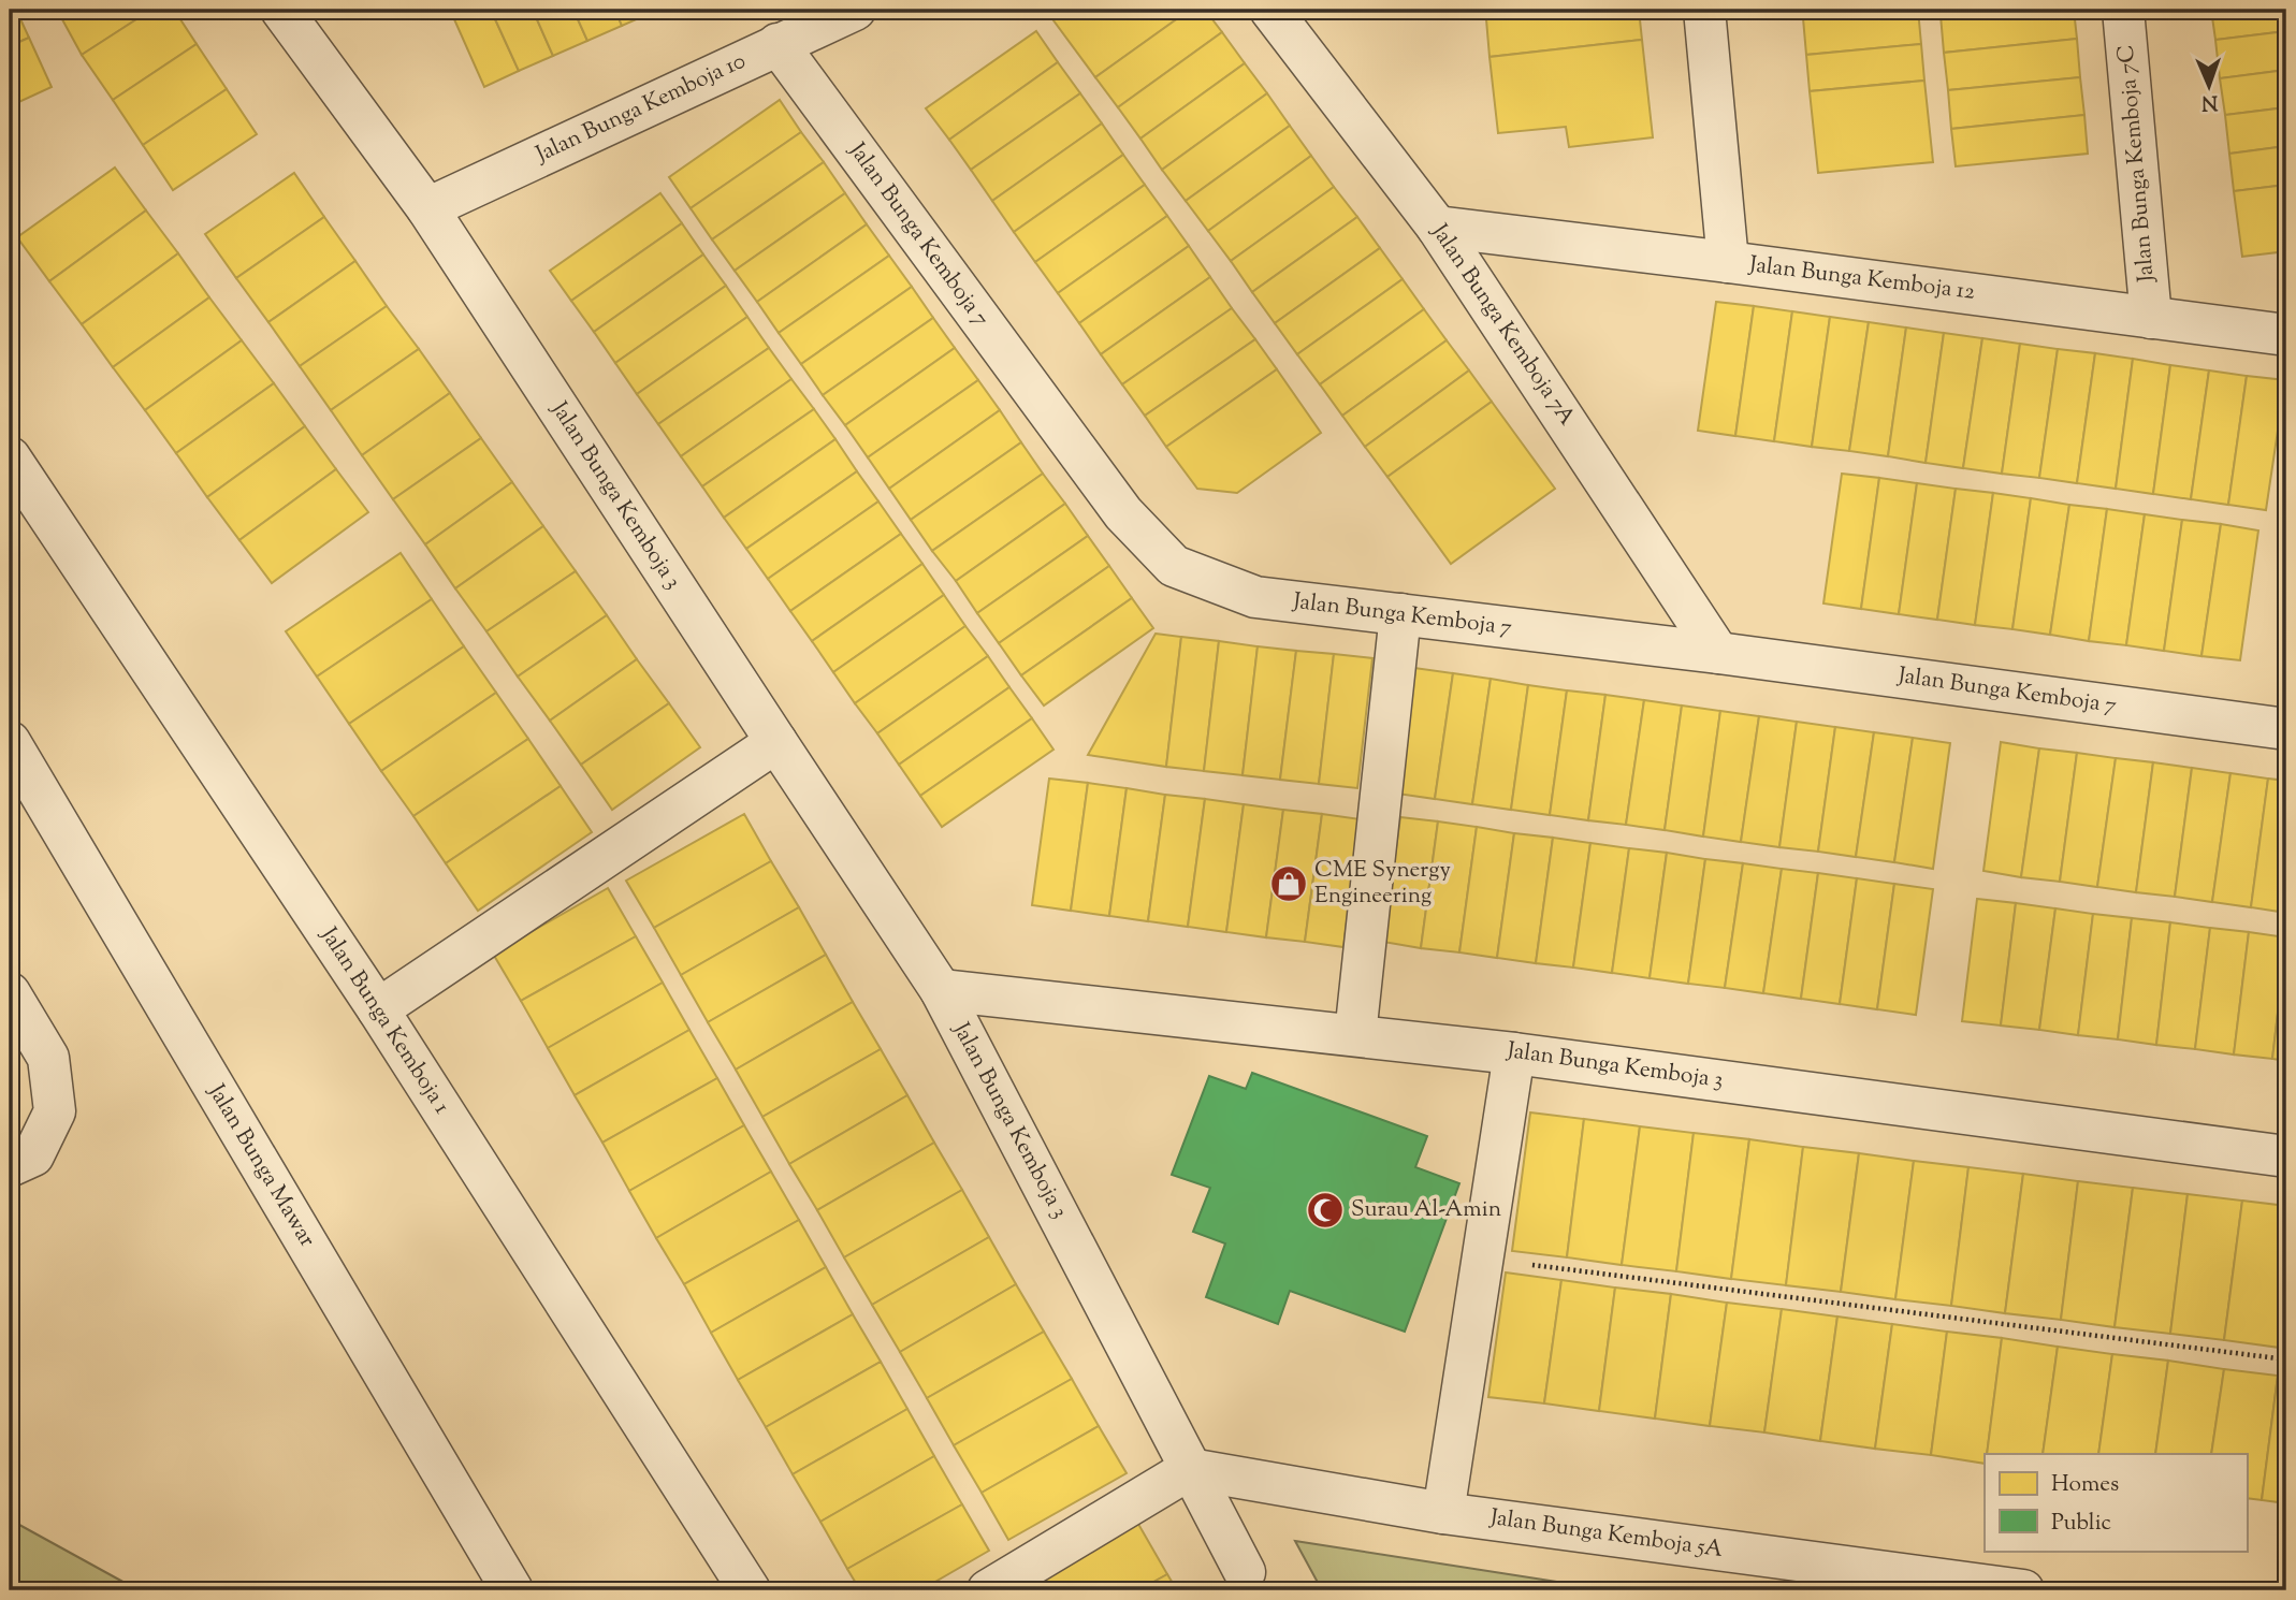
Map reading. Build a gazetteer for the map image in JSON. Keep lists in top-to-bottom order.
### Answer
{
  "streets": {
    "street": [
      "Jalan Bunga Kemboja 10",
      "Jalan Bunga Kemboja 7C",
      "Jalan Bunga Kemboja 7",
      "Jalan Bunga Kemboja 12",
      "Jalan Bunga Kemboja 7A",
      "Jalan Bunga Kemboja 3",
      "Jalan Bunga Kemboja 1",
      "Jalan Bunga Mawar",
      "Jalan Bunga Kemboja 5A"
    ]
  },
  "crossings": [
    ["Jalan Bunga Kemboja 10", "Jalan Bunga Kemboja 7"],
    ["Jalan Bunga Kemboja 10", "Jalan Bunga Kemboja 3"],
    ["Jalan Bunga Kemboja 7C", "Jalan Bunga Kemboja 12"],
    ["Jalan Bunga Kemboja 7", "Jalan Bunga Kemboja 7A"],
    ["Jalan Bunga Kemboja 12", "Jalan Bunga Kemboja 7A"],
    ["Jalan Bunga Kemboja 3", "Jalan Bunga Kemboja 5A"]
  ],
  "places": {
    "shop": ["CME Synergy Engineering"],
    "mosque": ["Surau Al-Amin"]
  },
  "legend": ["Homes", "Public"],
  "north": "bottom"
}
